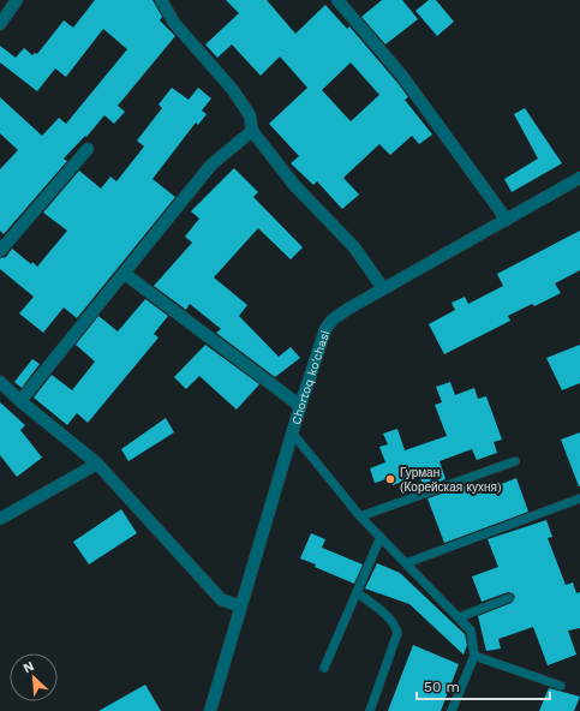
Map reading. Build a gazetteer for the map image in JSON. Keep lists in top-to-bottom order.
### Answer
{
  "streets": {
    "street": ["Chortoq ko'chasi"]
  },
  "places": ["Гурман (Корейская кухня)"],
  "scale_bar": "50 m",
  "north": "top left"
}
